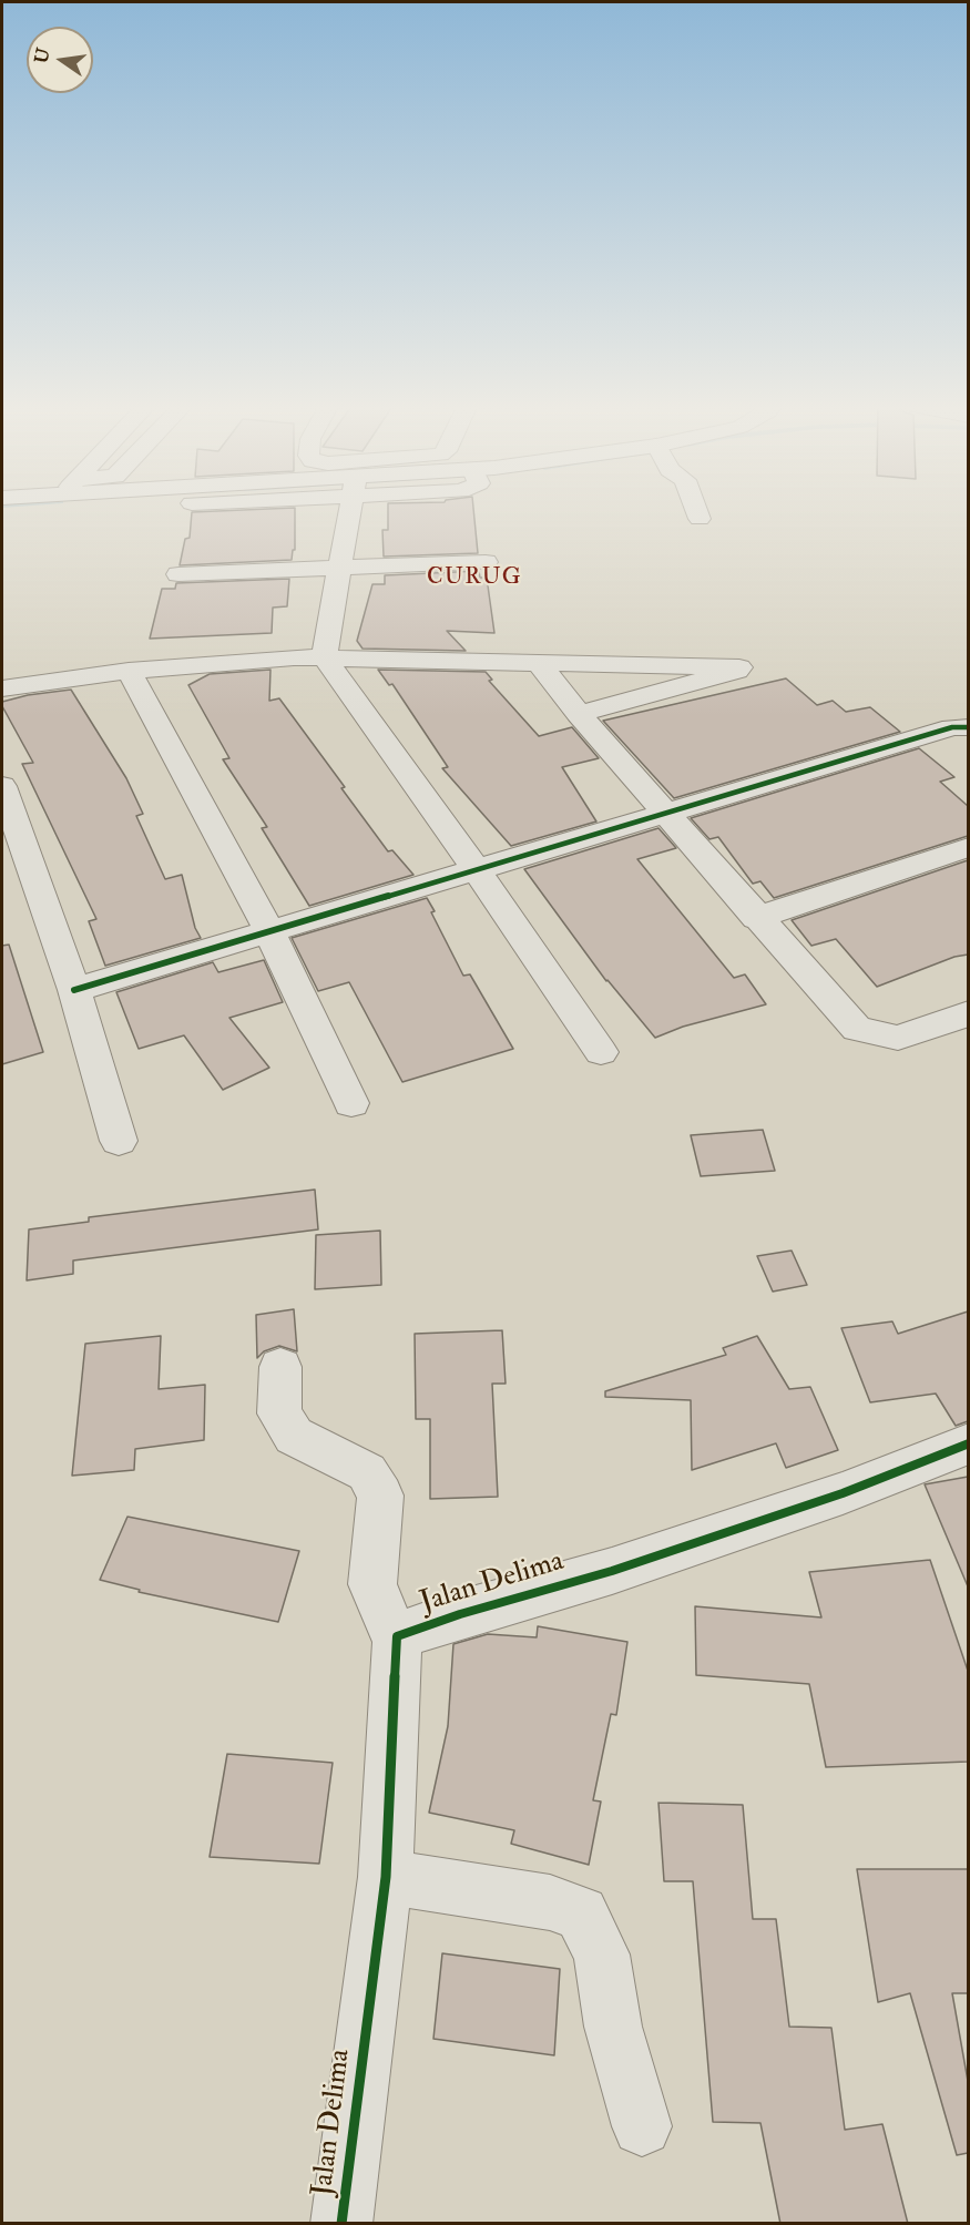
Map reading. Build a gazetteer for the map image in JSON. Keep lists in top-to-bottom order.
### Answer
{
  "streets": {
    "street": ["Jalan Delima"]
  },
  "districts": ["CURUG"],
  "north": "left"
}
